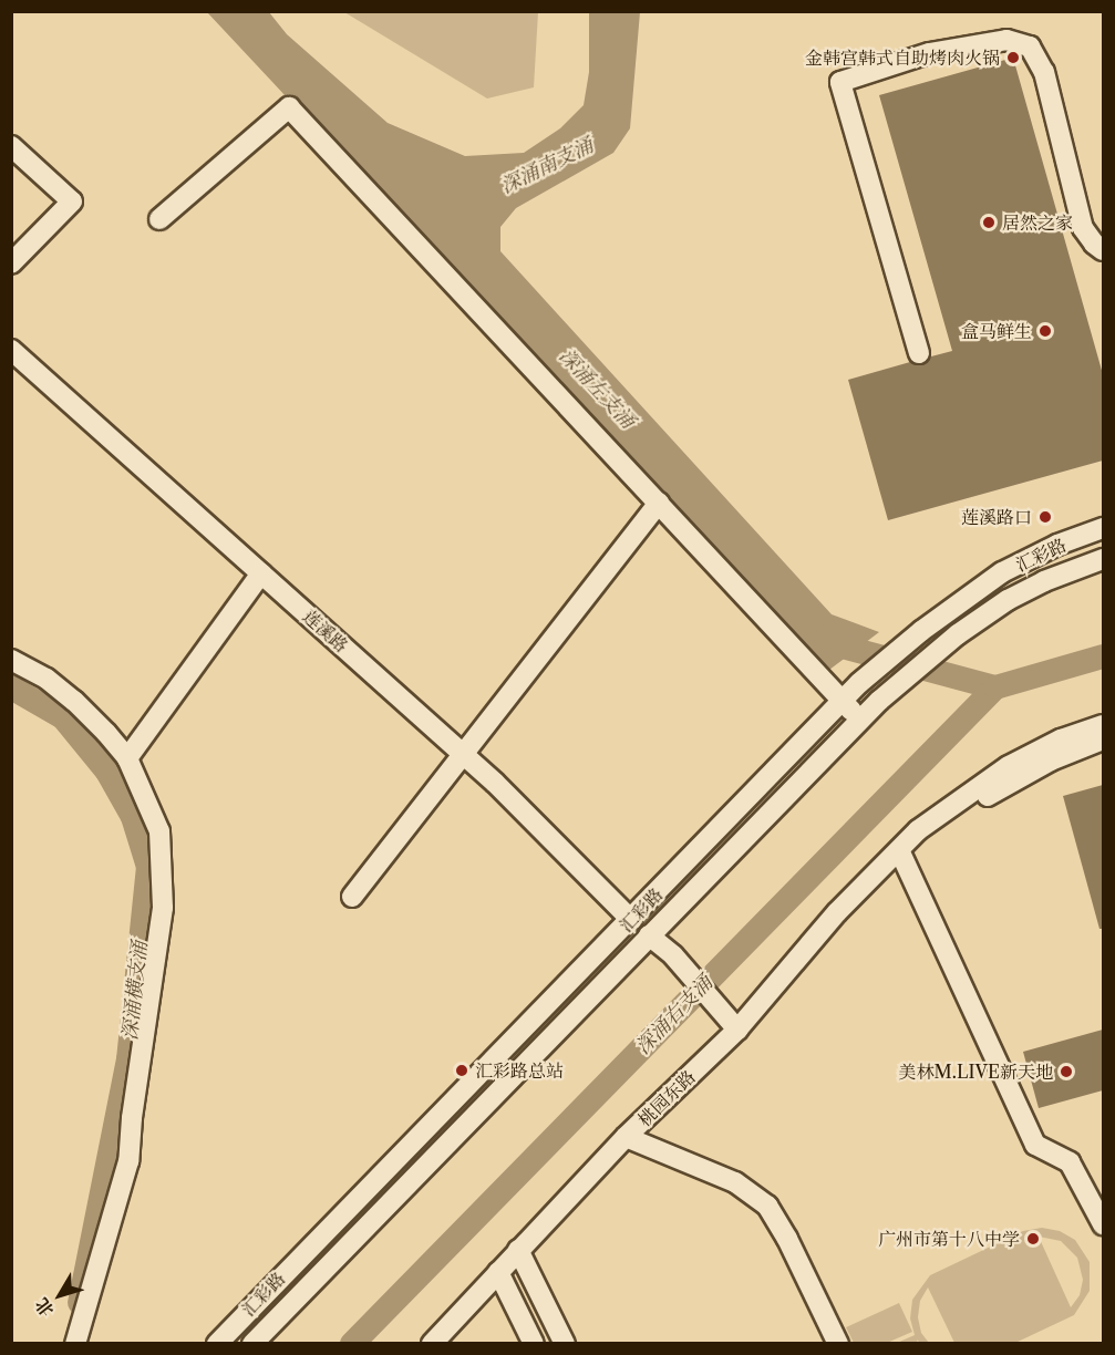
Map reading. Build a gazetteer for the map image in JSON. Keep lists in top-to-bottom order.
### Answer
{
  "streets": {
    "street": ["汇彩路", "莲溪路", "桃园东路"]
  },
  "crossings": [
    ["汇彩路", "莲溪路"]
  ],
  "water": [
    "深涌南支涌",
    "深涌左支涌",
    "深涌横支涌",
    "深涌右支涌"
  ],
  "places": [
    "金韩宫韩式自助烤肉火锅",
    "居然之家",
    "盒马鲜生",
    "莲溪路口",
    "汇彩路总站",
    "美林M.LIVE新天地",
    "广州市第十八中学"
  ],
  "north": "bottom left"
}
